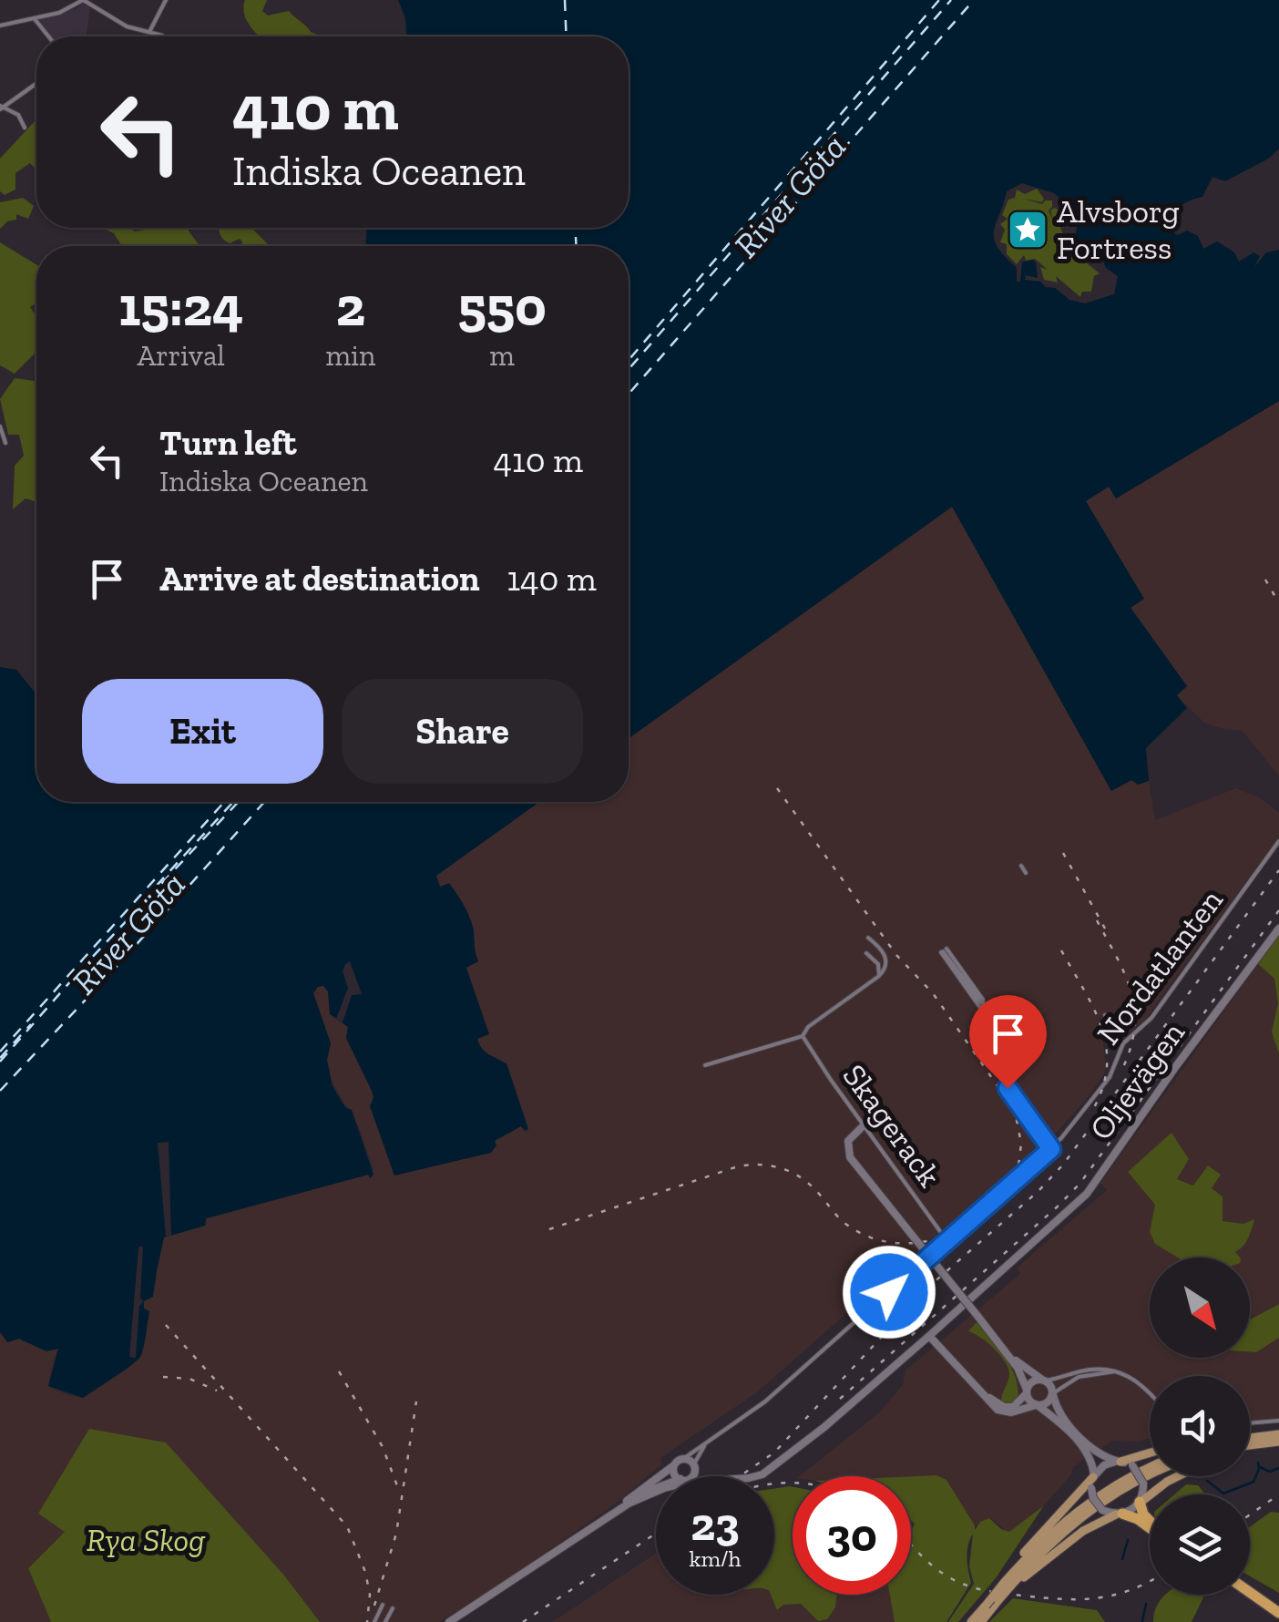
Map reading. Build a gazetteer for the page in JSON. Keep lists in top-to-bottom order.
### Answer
{
  "streets": {
    "street": ["Nordatlanten", "Oljevägen", "Skagerack"]
  },
  "crossings": [
    ["Nordatlanten", "Oljevägen"],
    ["Nordatlanten", "Skagerack"]
  ],
  "water": ["River Göta"],
  "parks": ["Rya Skog"],
  "places": {
    "place": ["Alvsborg Fortress"]
  },
  "north": "bottom right",
  "page": {
    "turn": ["410 m", "Indiska Oceanen"],
    "eta": [
      "15:24",
      "Arrival",
      "2",
      "min",
      "550",
      "m"
    ],
    "list": [
      {
        "name": "Turn left",
        "note": "Indiska Oceanen",
        "value": "410 m"
      },
      {
        "name": "Arrive at destination",
        "value": "140 m"
      }
    ],
    "buttons": ["Exit", "Share"],
    "speed": "23 km/h",
    "limit": "30"
  }
}
